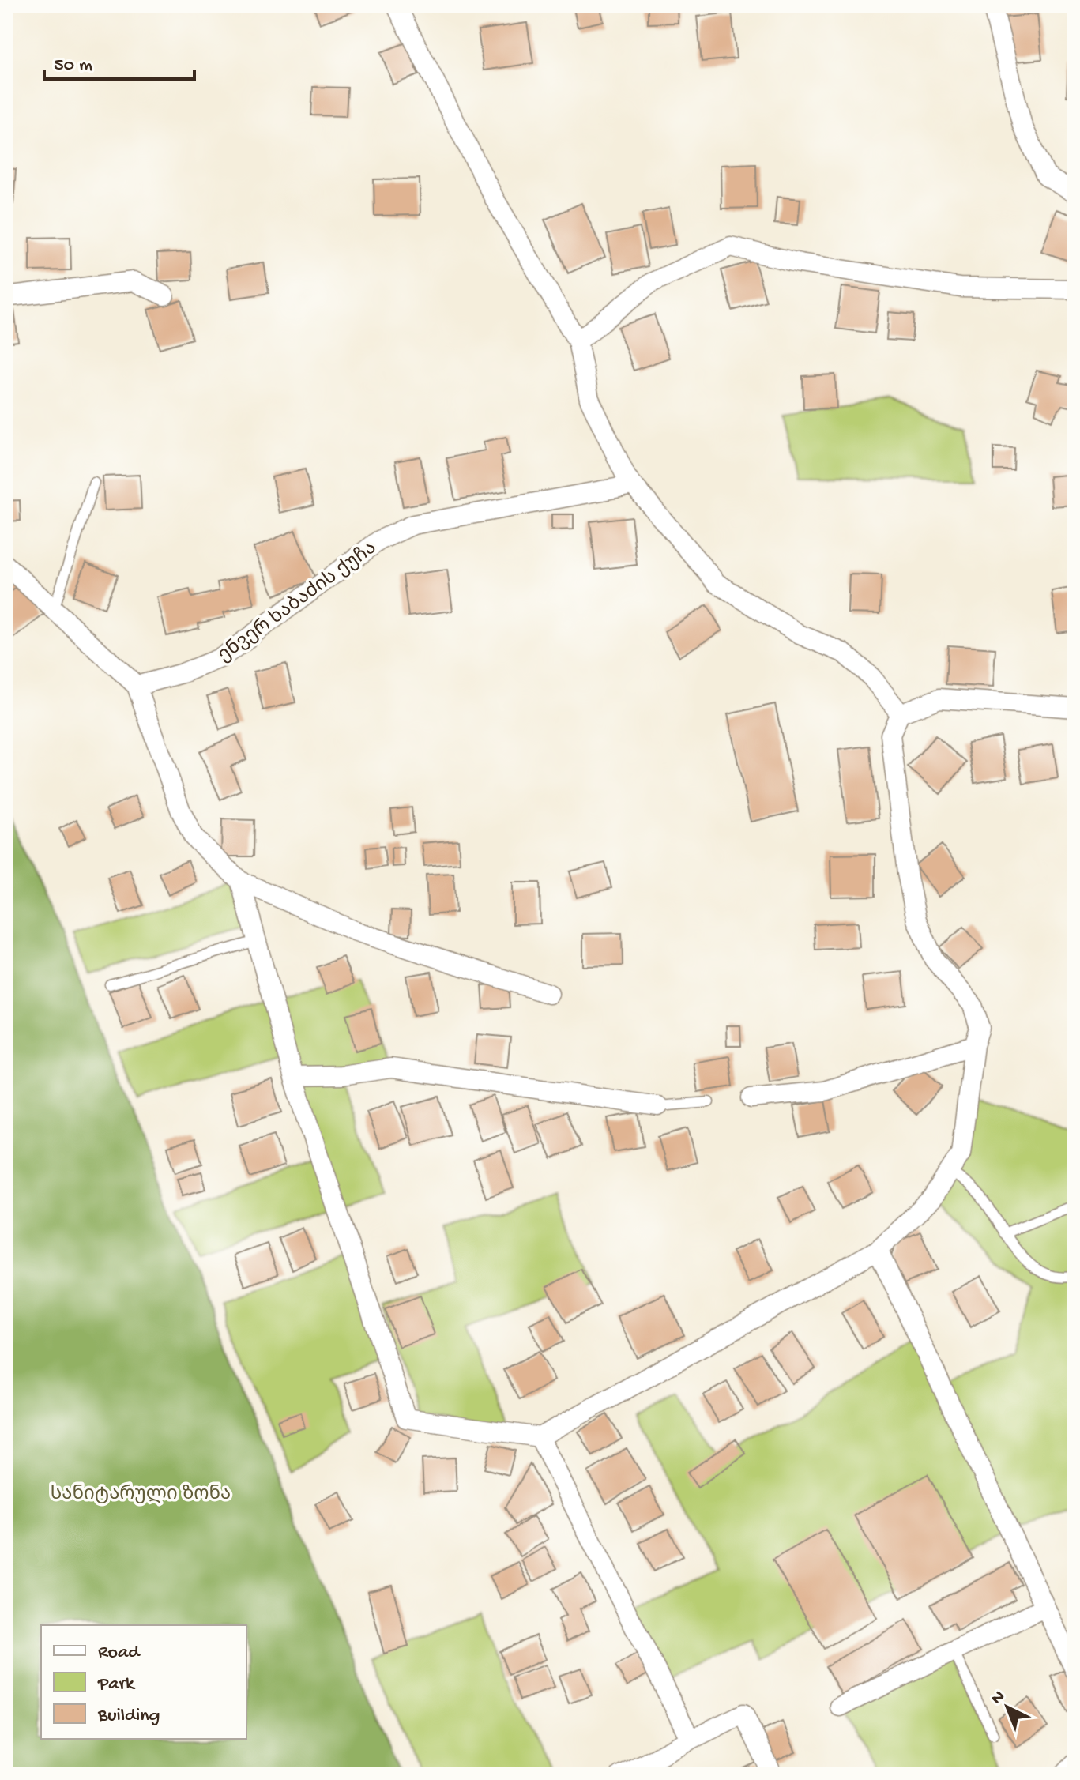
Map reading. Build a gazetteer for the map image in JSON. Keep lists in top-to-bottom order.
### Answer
{
  "streets": {
    "street": ["ენვერ ხაბაძის ქუჩა"]
  },
  "parks": ["სანიტარული ზონა"],
  "legend": ["Road", "Park", "Building"],
  "scale_bar": "50 m",
  "north": "top left"
}
